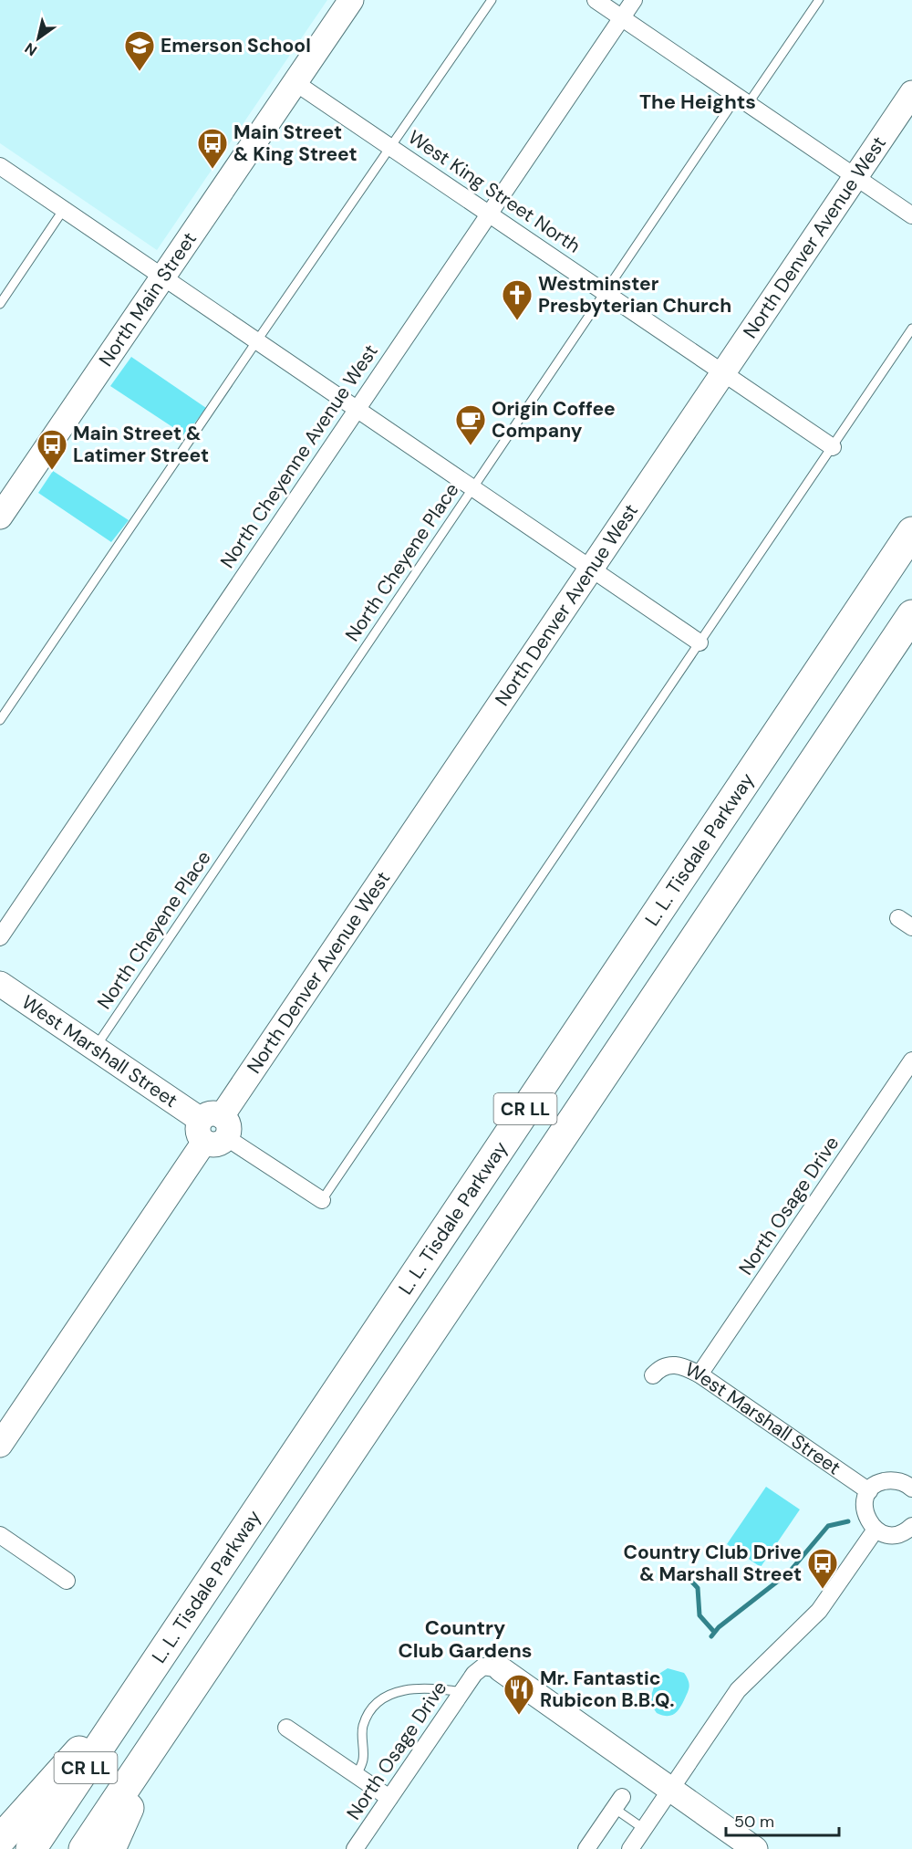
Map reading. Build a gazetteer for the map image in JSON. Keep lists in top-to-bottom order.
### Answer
{
  "streets": {
    "highway": ["L. L. Tisdale Parkway", "CR LL"],
    "street": [
      "West King Street North",
      "North Denver Avenue West",
      "North Main Street",
      "North Cheyenne Avenue West",
      "West Marshall Street",
      "North Osage Drive"
    ],
    "lane": ["North Cheyene Place"]
  },
  "crossings": [
    ["West King Street North", "North Denver Avenue West"],
    ["West King Street North", "North Main Street"],
    ["West King Street North", "North Cheyenne Avenue West"],
    ["West King Street North", "North Cheyene Place"],
    ["North Denver Avenue West", "West Marshall Street"],
    ["North Cheyene Place", "West Marshall Street"],
    ["West Marshall Street", "North Osage Drive"]
  ],
  "districts": ["The Heights", "Country Club Gardens"],
  "places": {
    "school or university": ["Emerson School"],
    "bus stop": ["Main Street & King Street", "Main Street & Latimer Street", "Country Club Drive & Marshall Street"],
    "church": ["Westminster Presbyterian Church"],
    "cafe": ["Origin Coffee Company"],
    "restaurant": ["Mr. Fantastic Rubicon B.B.Q."]
  },
  "scale_bar": "50 m",
  "north": "bottom left"
}
